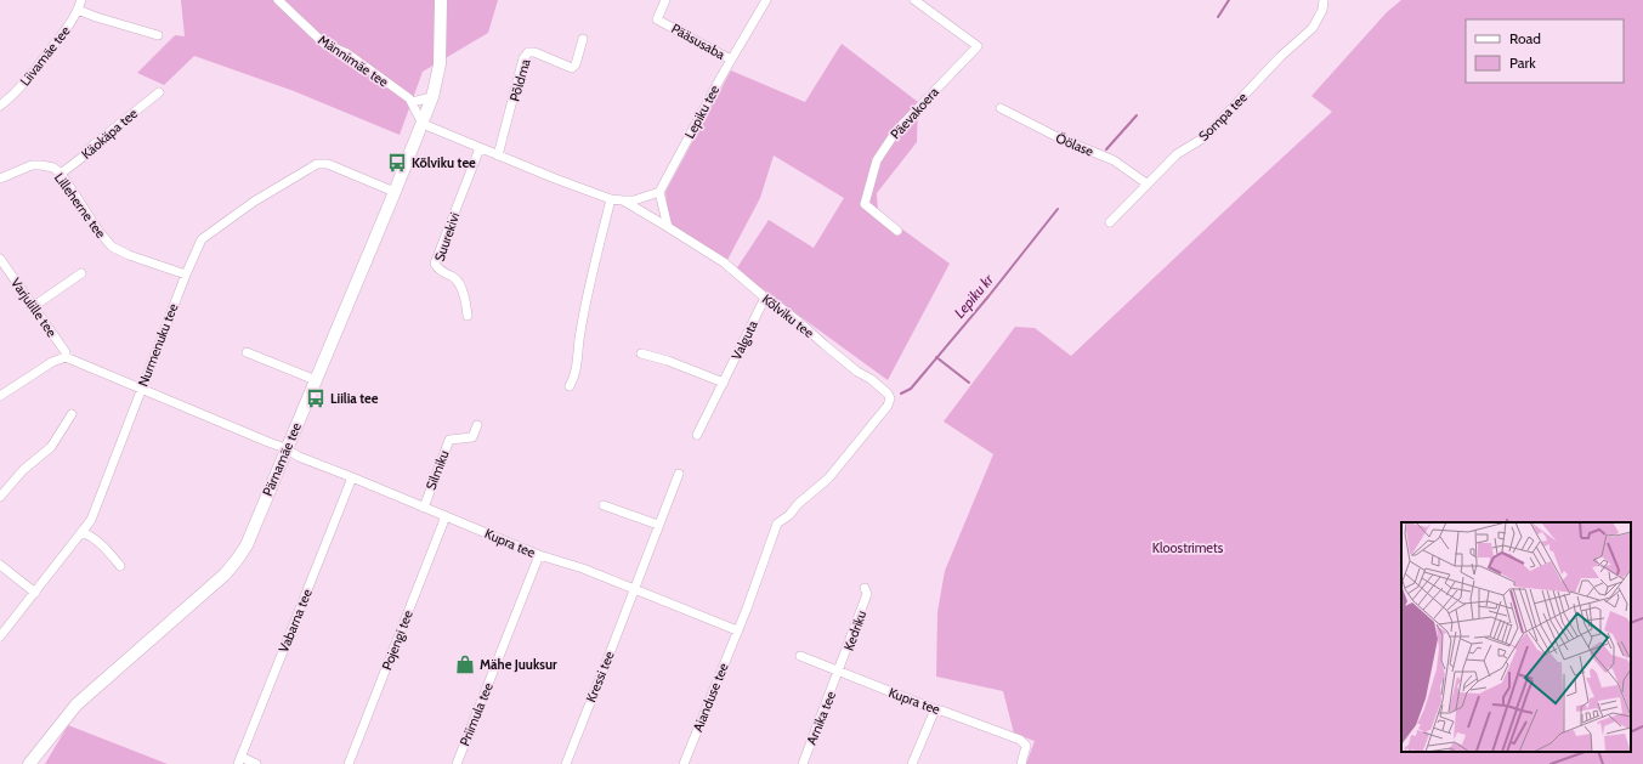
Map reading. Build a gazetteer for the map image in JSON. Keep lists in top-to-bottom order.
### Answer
{
  "streets": {
    "main road": ["Pärnamäe tee"],
    "street": [
      "Pääsusaba",
      "Liivamäe tee",
      "Männimäe tee",
      "Põldma",
      "Lepiku tee",
      "Päevakoera",
      "Sompa tee",
      "Käokäpa tee",
      "Öölase",
      "Lilleherne tee",
      "Suurekivi",
      "Varjulille tee",
      "Kõlviku tee",
      "Valguta",
      "Nurmenuku tee",
      "Silmiku",
      "Kupra tee",
      "Vabarna tee",
      "Kedriku",
      "Pojengi tee",
      "Kressi tee",
      "Aianduse tee",
      "Priimula tee",
      "Arnika tee"
    ]
  },
  "crossings": [
    ["Pääsusaba", "Lepiku tee"],
    ["Männimäe tee", "Kõlviku tee"],
    ["Männimäe tee", "Pärnamäe tee"],
    ["Põldma", "Kõlviku tee"],
    ["Sompa tee", "Öölase"],
    ["Käokäpa tee", "Lilleherne tee"],
    ["Lilleherne tee", "Nurmenuku tee"],
    ["Suurekivi", "Kõlviku tee"],
    ["Kõlviku tee", "Valguta"],
    ["Kõlviku tee", "Pärnamäe tee"],
    ["Kõlviku tee", "Kupra tee"],
    ["Kõlviku tee", "Aianduse tee"],
    ["Nurmenuku tee", "Pärnamäe tee"],
    ["Pärnamäe tee", "Kupra tee"],
    ["Silmiku", "Kupra tee"],
    ["Kupra tee", "Vabarna tee"],
    ["Kupra tee", "Kedriku"],
    ["Kupra tee", "Pojengi tee"],
    ["Kupra tee", "Kressi tee"],
    ["Kupra tee", "Aianduse tee"],
    ["Kupra tee", "Priimula tee"],
    ["Kupra tee", "Arnika tee"],
    ["Kedriku", "Arnika tee"]
  ],
  "water": ["Lepiku kr"],
  "parks": ["Kloostrimets"],
  "places": {
    "bus stop": ["Kõlviku tee", "Liilia tee"],
    "shop": ["Mähe Juuksur"]
  },
  "legend": ["Road", "Park"]
}
